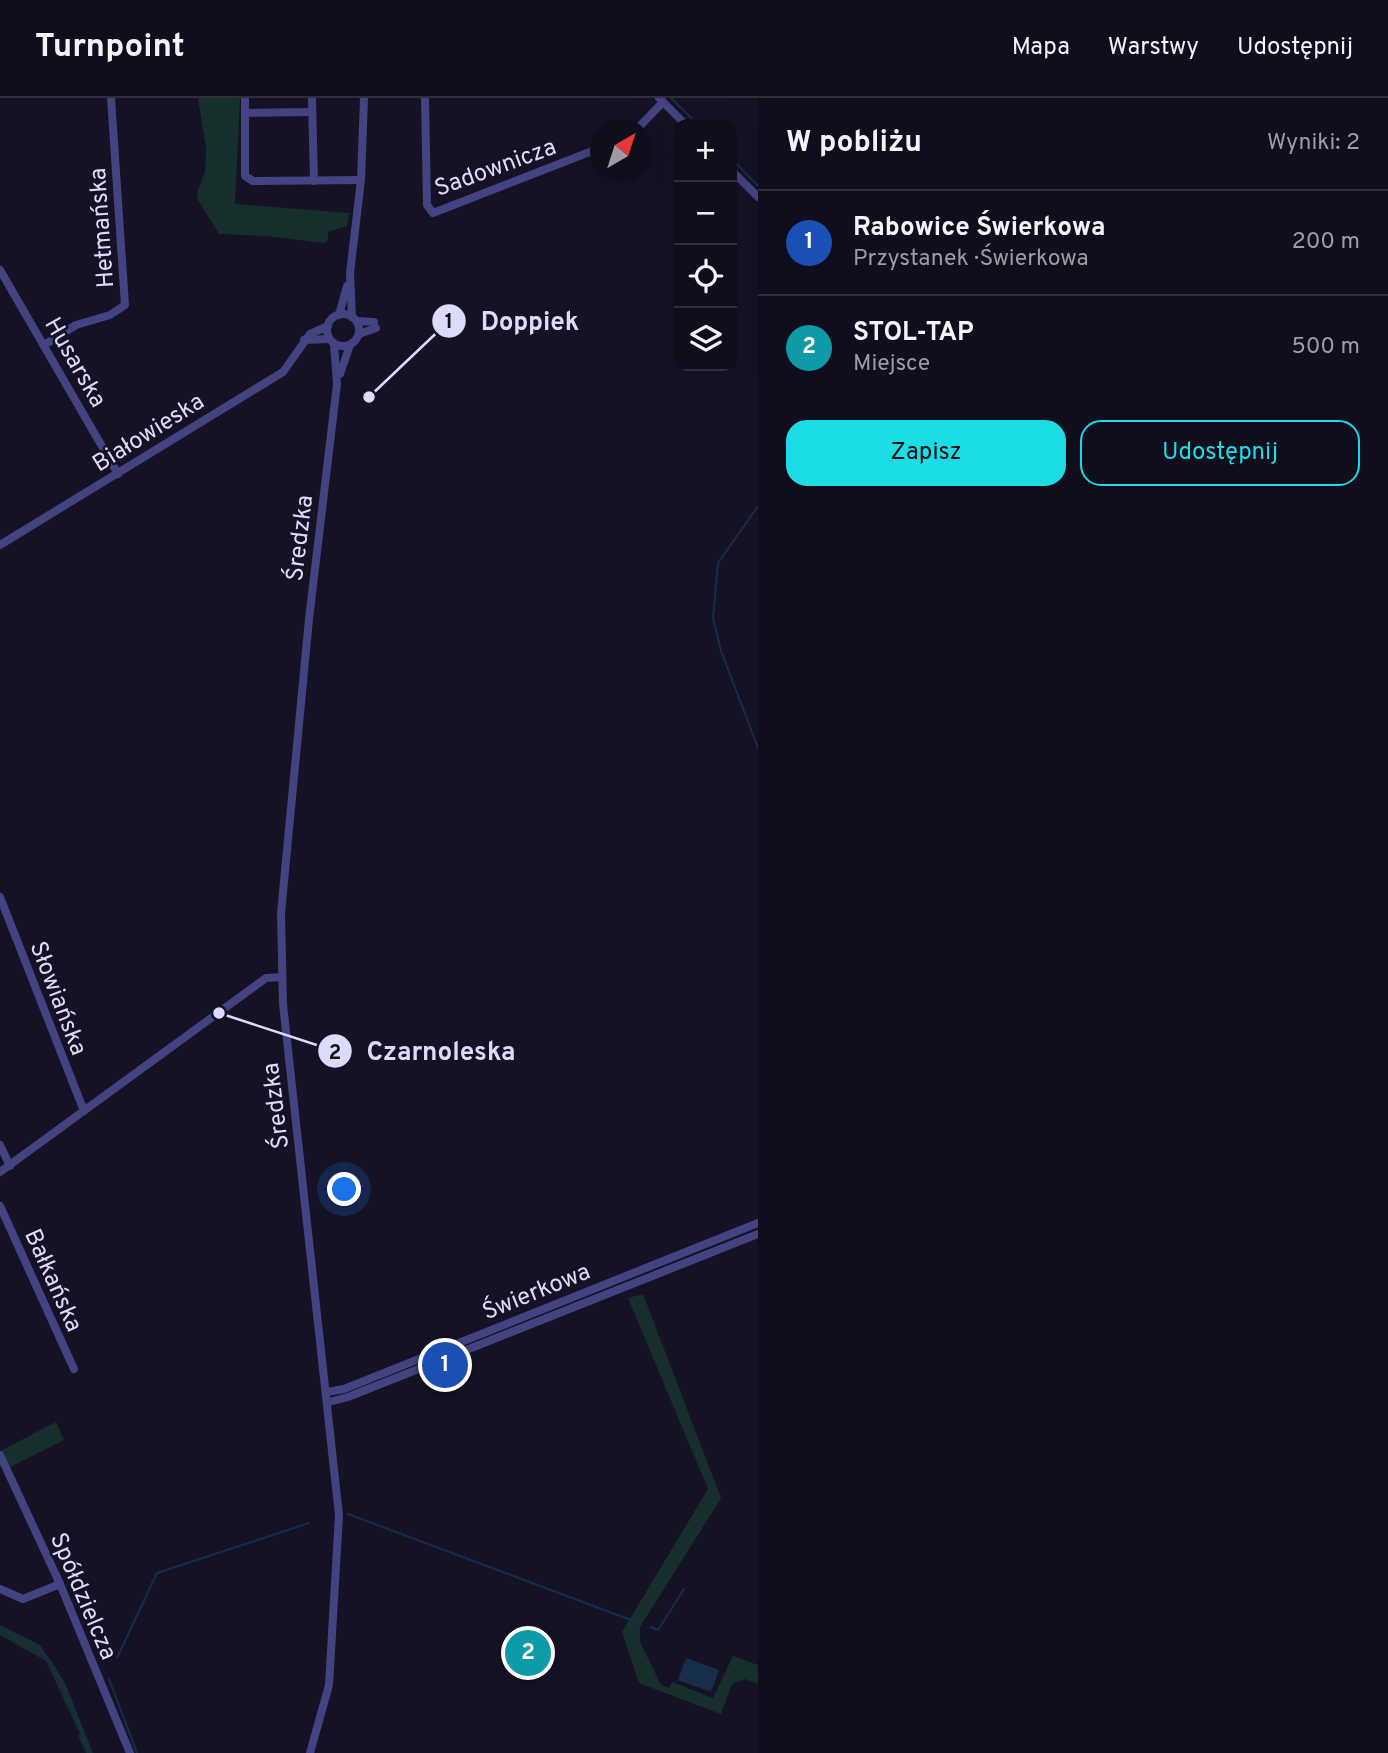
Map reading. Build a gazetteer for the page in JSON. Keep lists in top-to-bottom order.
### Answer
{
  "streets": {
    "street": [
      "Sadownicza",
      "Hetmańska",
      "Husarska",
      "Białowieska",
      "Średzka",
      "Słowiańska",
      "Bałkańska",
      "Świerkowa",
      "Spółdzielcza"
    ]
  },
  "crossings": [
    ["Hetmańska", "Husarska"],
    ["Husarska", "Białowieska"],
    ["Białowieska", "Średzka"],
    ["Średzka", "Świerkowa"]
  ],
  "places": ["Doppiek", "Czarnoleska"],
  "north": "top right",
  "page": {
    "header": "Turnpoint",
    "nav": ["Mapa", "Warstwy", "Udostępnij"],
    "heading": ["W pobliżu", "Wyniki: 2"],
    "map_buttons": ["+", "−"],
    "list": [
      {
        "mark": "1",
        "name": "Rabowice Świerkowa",
        "note": "Przystanek · Świerkowa",
        "value": "200 m"
      },
      {
        "mark": "2",
        "name": "STOL-TAP",
        "note": "Miejsce",
        "value": "500 m"
      }
    ],
    "buttons": ["Zapisz", "Udostępnij"],
    "pins": ["1", "2"]
  }
}
